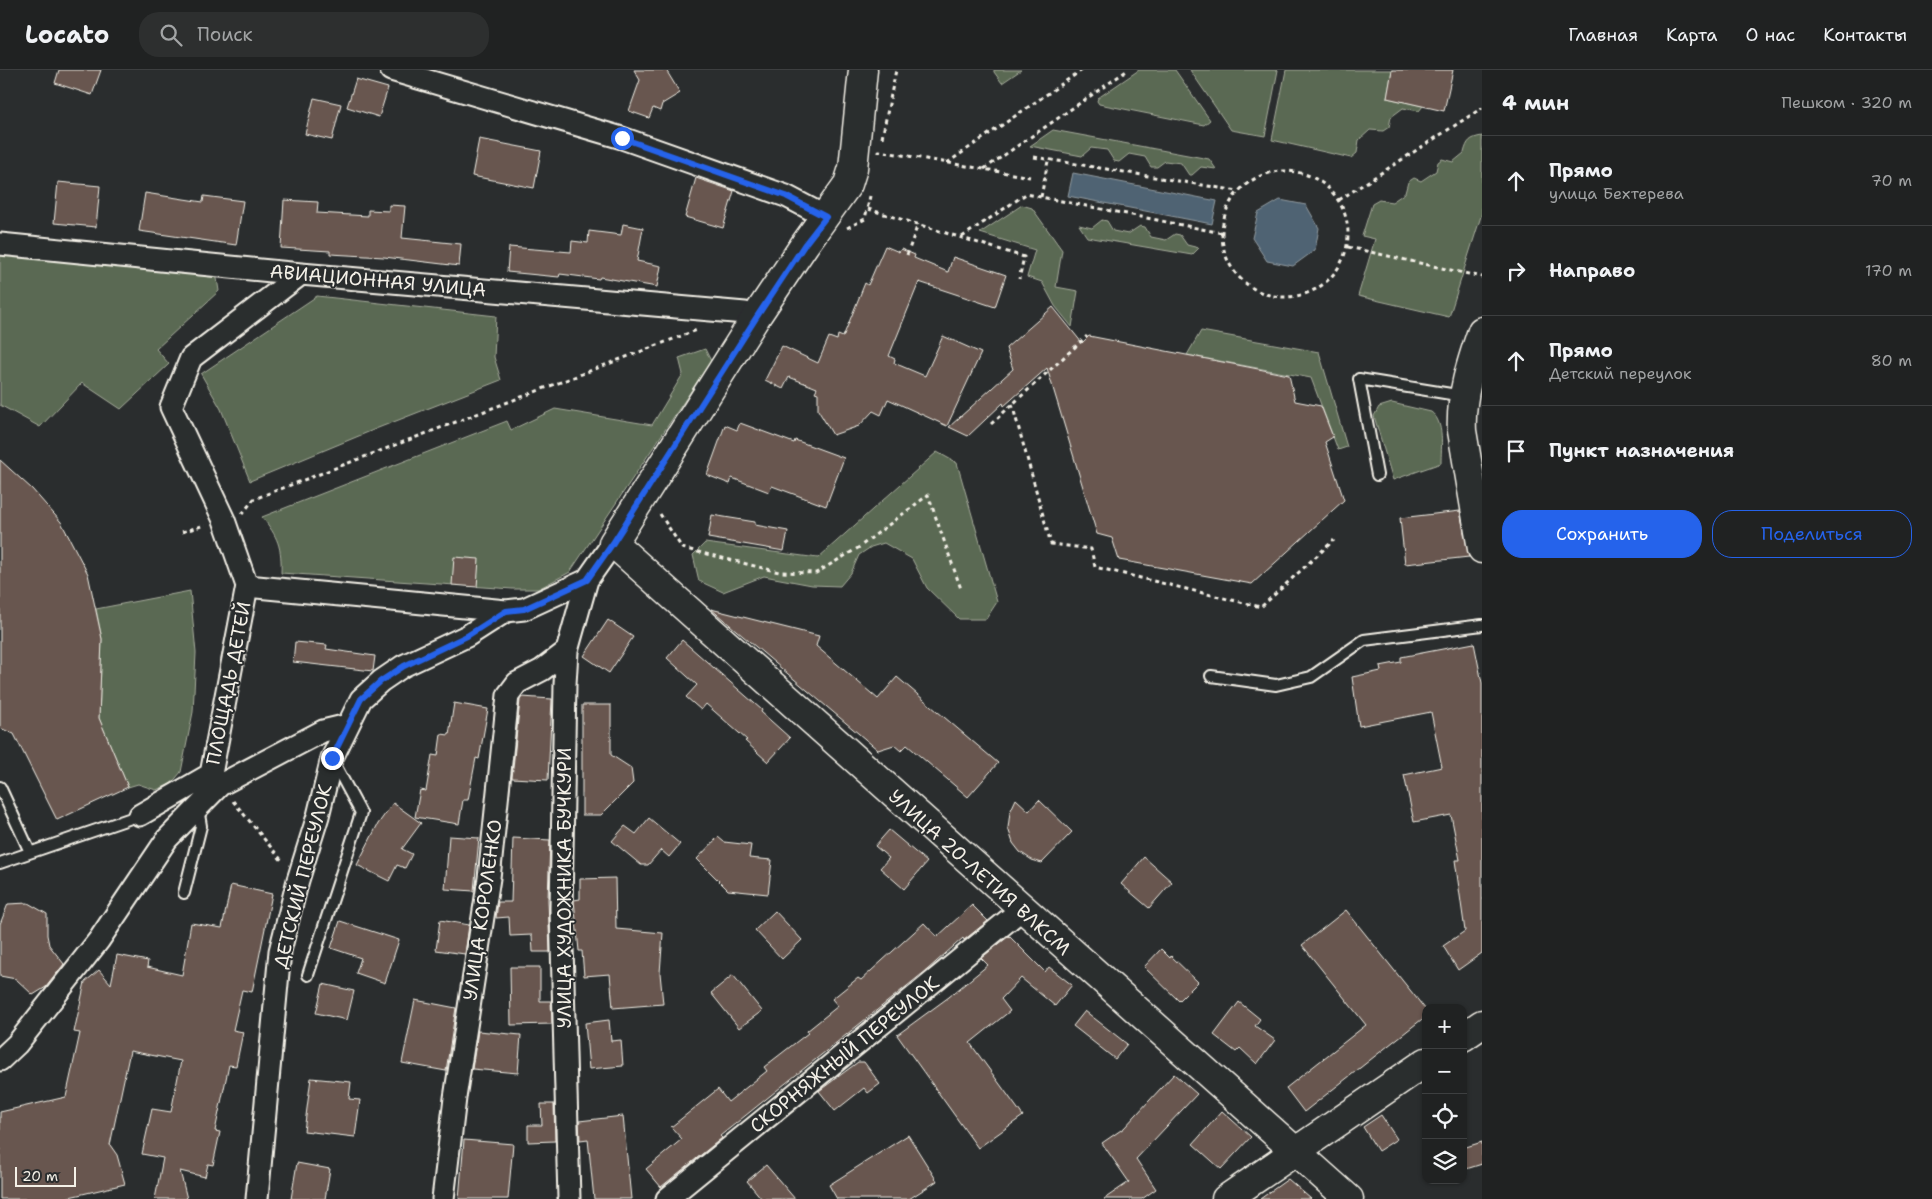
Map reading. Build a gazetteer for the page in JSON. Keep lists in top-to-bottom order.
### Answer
{
  "streets": {
    "street": [
      "АВИАЦИОННАЯ УЛИЦА",
      "ПЛОЩАДЬ ДЕТЕЙ",
      "УЛИЦА 20-ЛЕТИЯ ВЛКСМ",
      "ДЕТСКИЙ ПЕРЕУЛОК",
      "УЛИЦА ХУДОЖНИКА БУЧКУРИ",
      "УЛИЦА КОРОЛЕНКО",
      "СКОРНЯЖНЫЙ ПЕРЕУЛОК"
    ]
  },
  "crossings": [
    ["АВИАЦИОННАЯ УЛИЦА", "ПЛОЩАДЬ ДЕТЕЙ"],
    ["УЛИЦА 20-ЛЕТИЯ ВЛКСМ", "СКОРНЯЖНЫЙ ПЕРЕУЛОК"],
    ["УЛИЦА ХУДОЖНИКА БУЧКУРИ", "УЛИЦА КОРОЛЕНКО"]
  ],
  "scale_bar": "20 m",
  "page": {
    "header": "Locato",
    "search": "Поиск",
    "nav": [
      "Главная",
      "Карта",
      "О нас",
      "Контакты"
    ],
    "heading": ["4 мин", "Пешком · 320 m"],
    "list": [
      ["Прямо", "улица Бехтерева", "70 m"],
      ["Направо", "170 m"],
      ["Прямо", "Детский переулок", "80 m"],
      "Пункт назначения"
    ],
    "buttons": ["Сохранить", "Поделиться"],
    "map_buttons": ["+", "−"],
    "scale": "20 m"
  }
}
